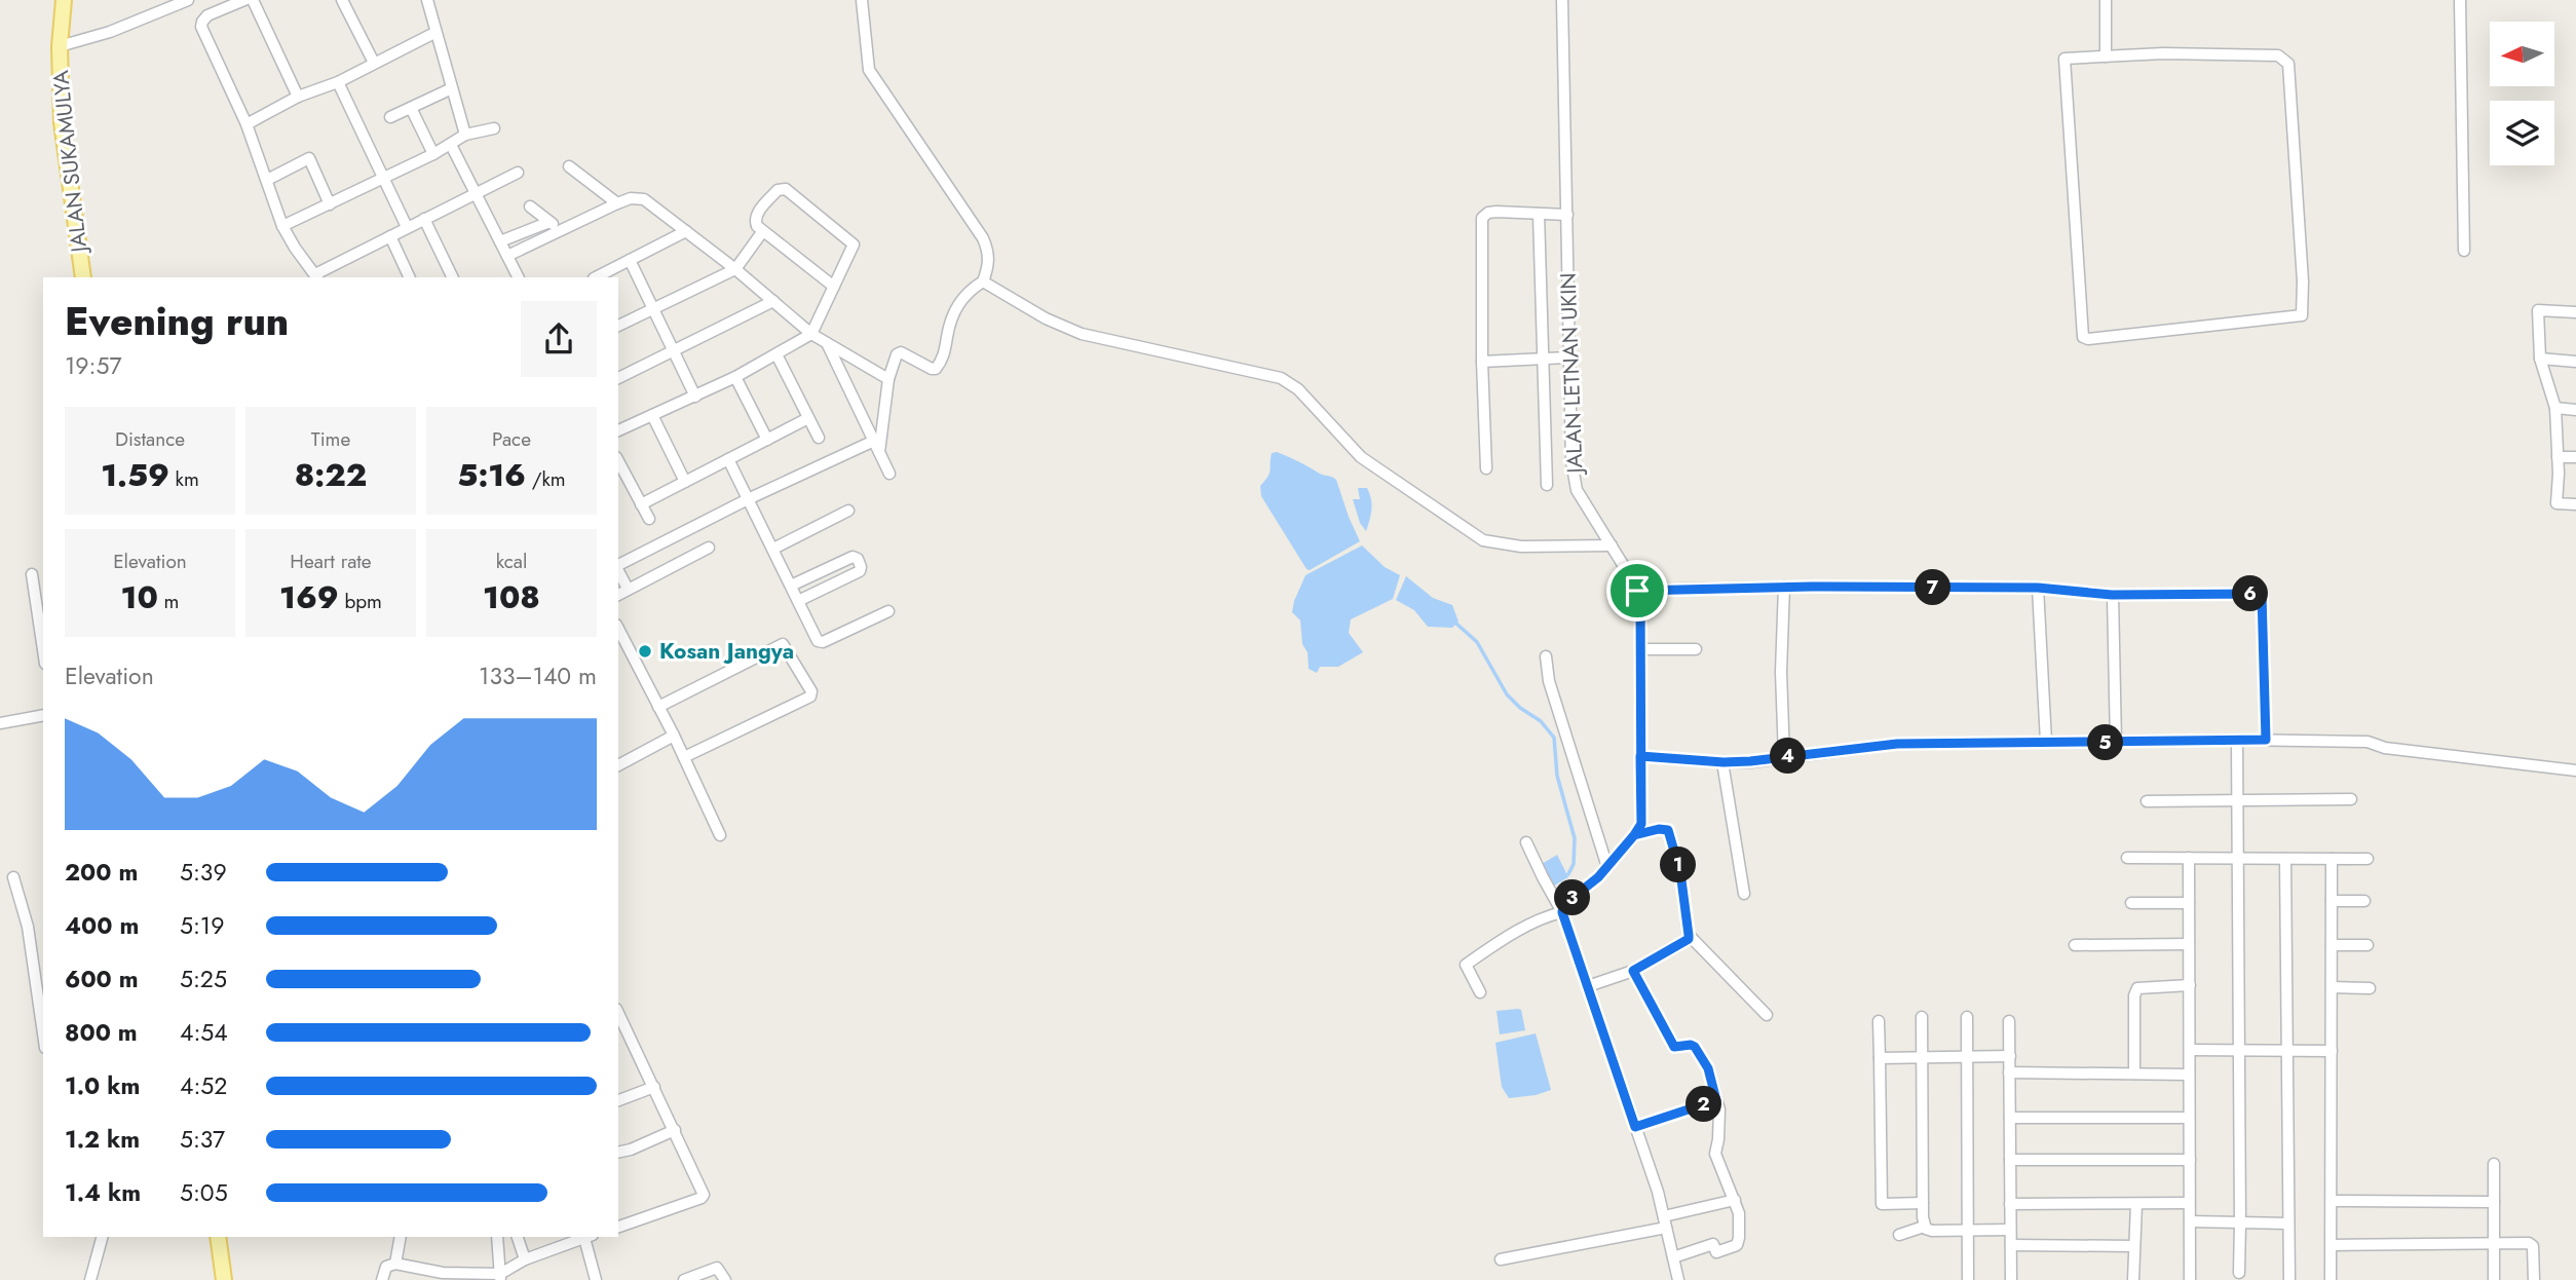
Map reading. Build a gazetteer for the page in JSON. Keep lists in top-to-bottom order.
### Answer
{
  "streets": {
    "main road": ["JALAN SUKAMULYA"],
    "street": ["JALAN LETNAN UKIN"]
  },
  "places": ["Kosan Jangya"],
  "north": "left",
  "page": {
    "heading": ["Evening run", "19:57"],
    "stats": [
      ["Distance", "1.59 km"],
      ["Time", "8:22"],
      ["Pace", "5:16 /km"],
      ["Elevation", "10 m"],
      ["Heart rate", "169 bpm"],
      ["kcal", "108"]
    ],
    "pins": [
      "7",
      "6",
      "5",
      "4",
      "1",
      "3",
      "2"
    ],
    "chart": ["Elevation", "133–140 m"],
    "list": [
      {
        "name": "200 m",
        "note": "5:39"
      },
      {
        "name": "400 m",
        "note": "5:19"
      },
      {
        "name": "600 m",
        "note": "5:25"
      },
      {
        "name": "800 m",
        "note": "4:54"
      },
      {
        "name": "1.0 km",
        "note": "4:52"
      },
      {
        "name": "1.2 km",
        "note": "5:37"
      },
      {
        "name": "1.4 km",
        "note": "5:05"
      }
    ]
  }
}
